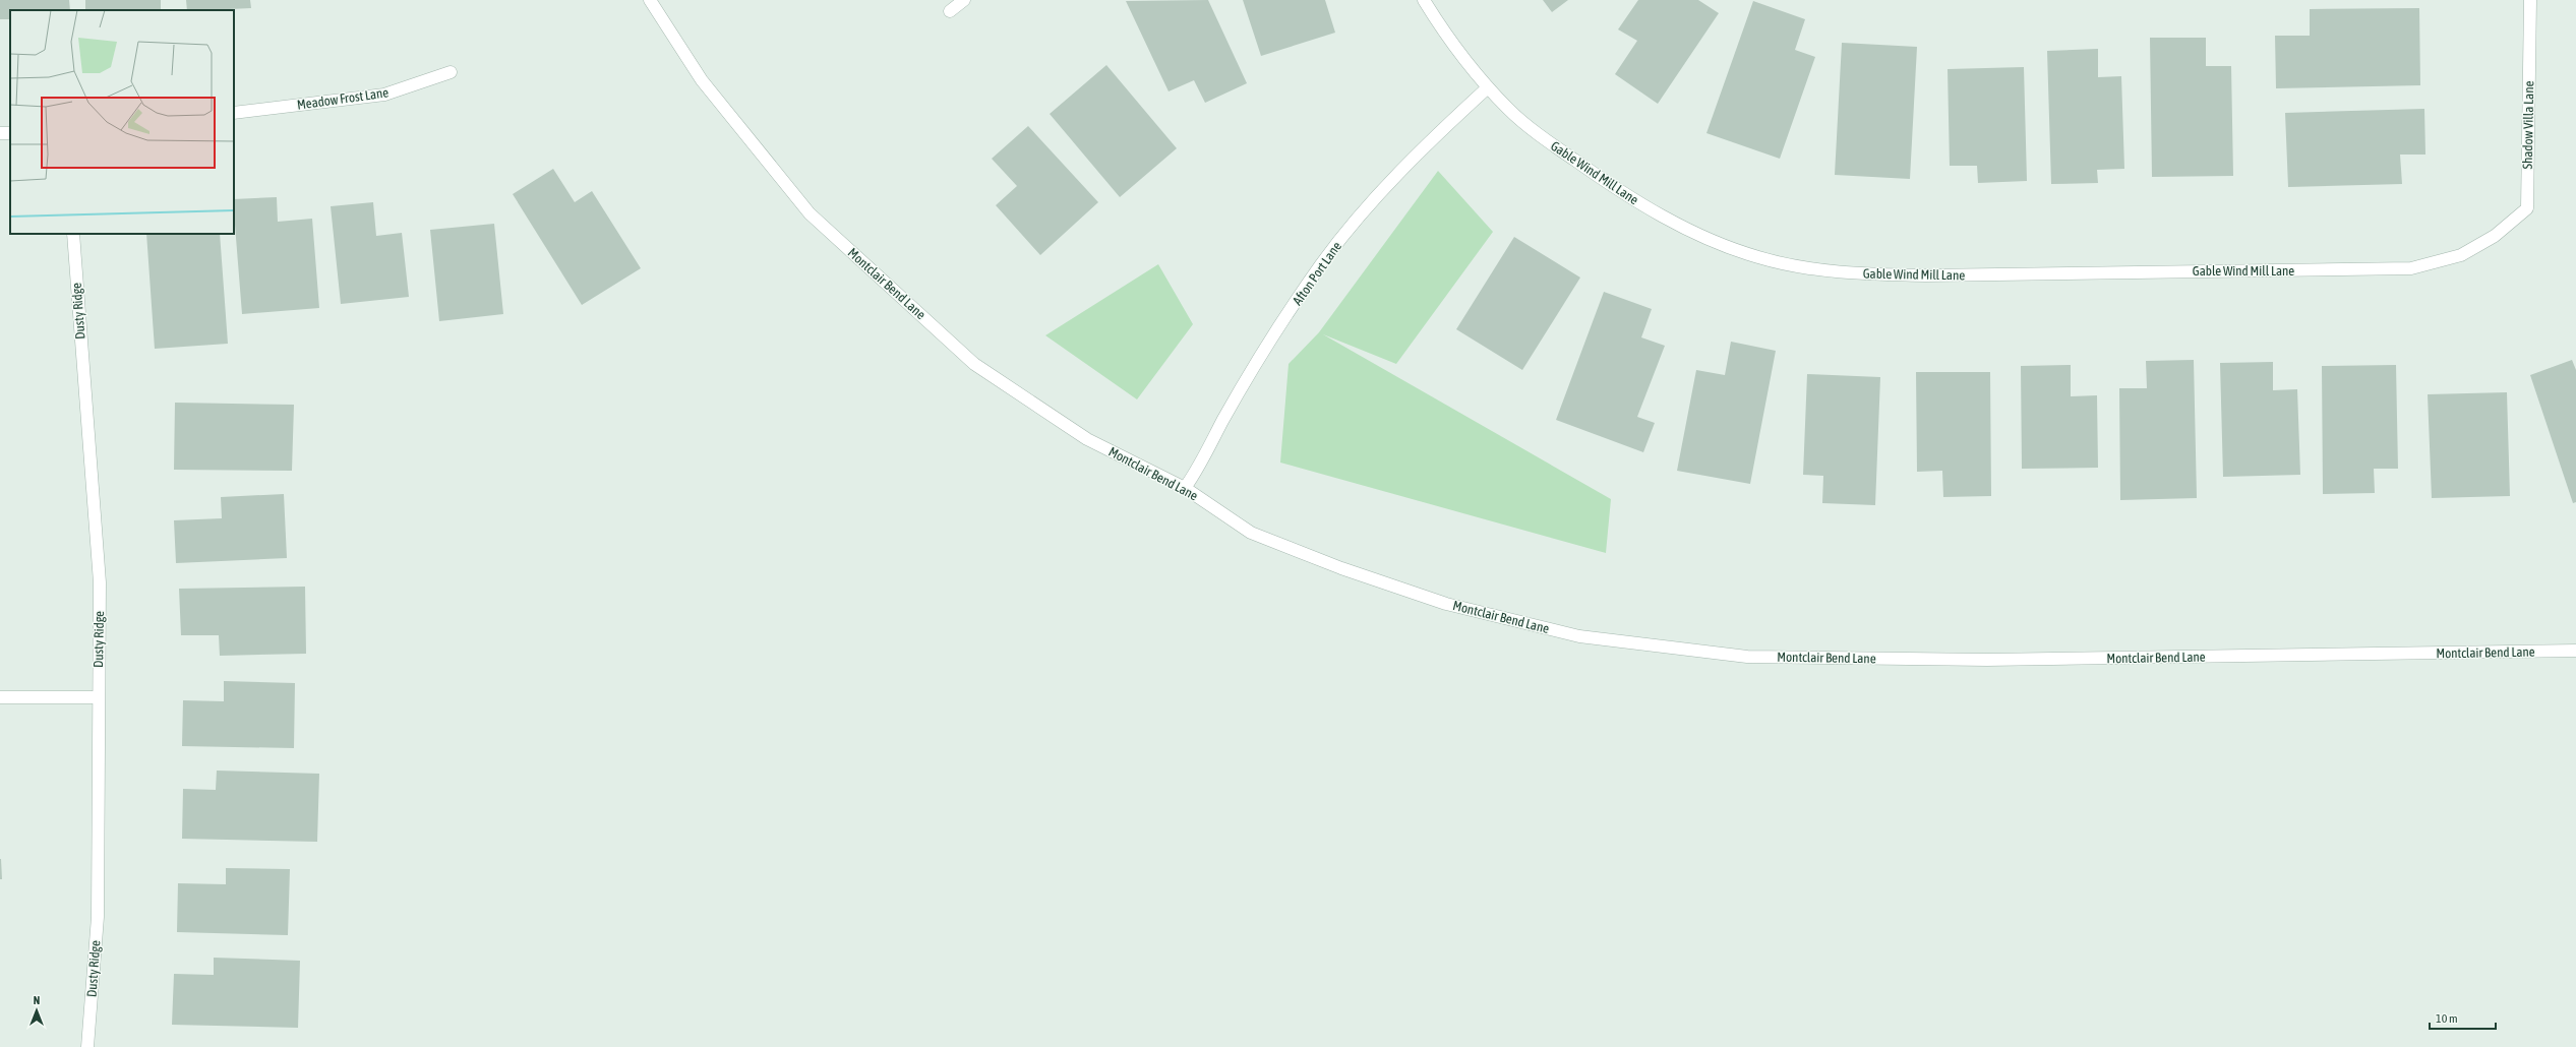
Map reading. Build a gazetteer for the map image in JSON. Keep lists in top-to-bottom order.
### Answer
{
  "streets": {
    "street": [
      "Meadow Frost Lane",
      "Shadow Villa Lane",
      "Gable Wind Mill Lane",
      "Afton Port Lane",
      "Montclair Bend Lane",
      "Dusty Ridge"
    ]
  },
  "crossings": [
    ["Shadow Villa Lane", "Gable Wind Mill Lane"],
    ["Gable Wind Mill Lane", "Afton Port Lane"],
    ["Afton Port Lane", "Montclair Bend Lane"]
  ],
  "scale_bar": "10 m",
  "north": "top"
}
